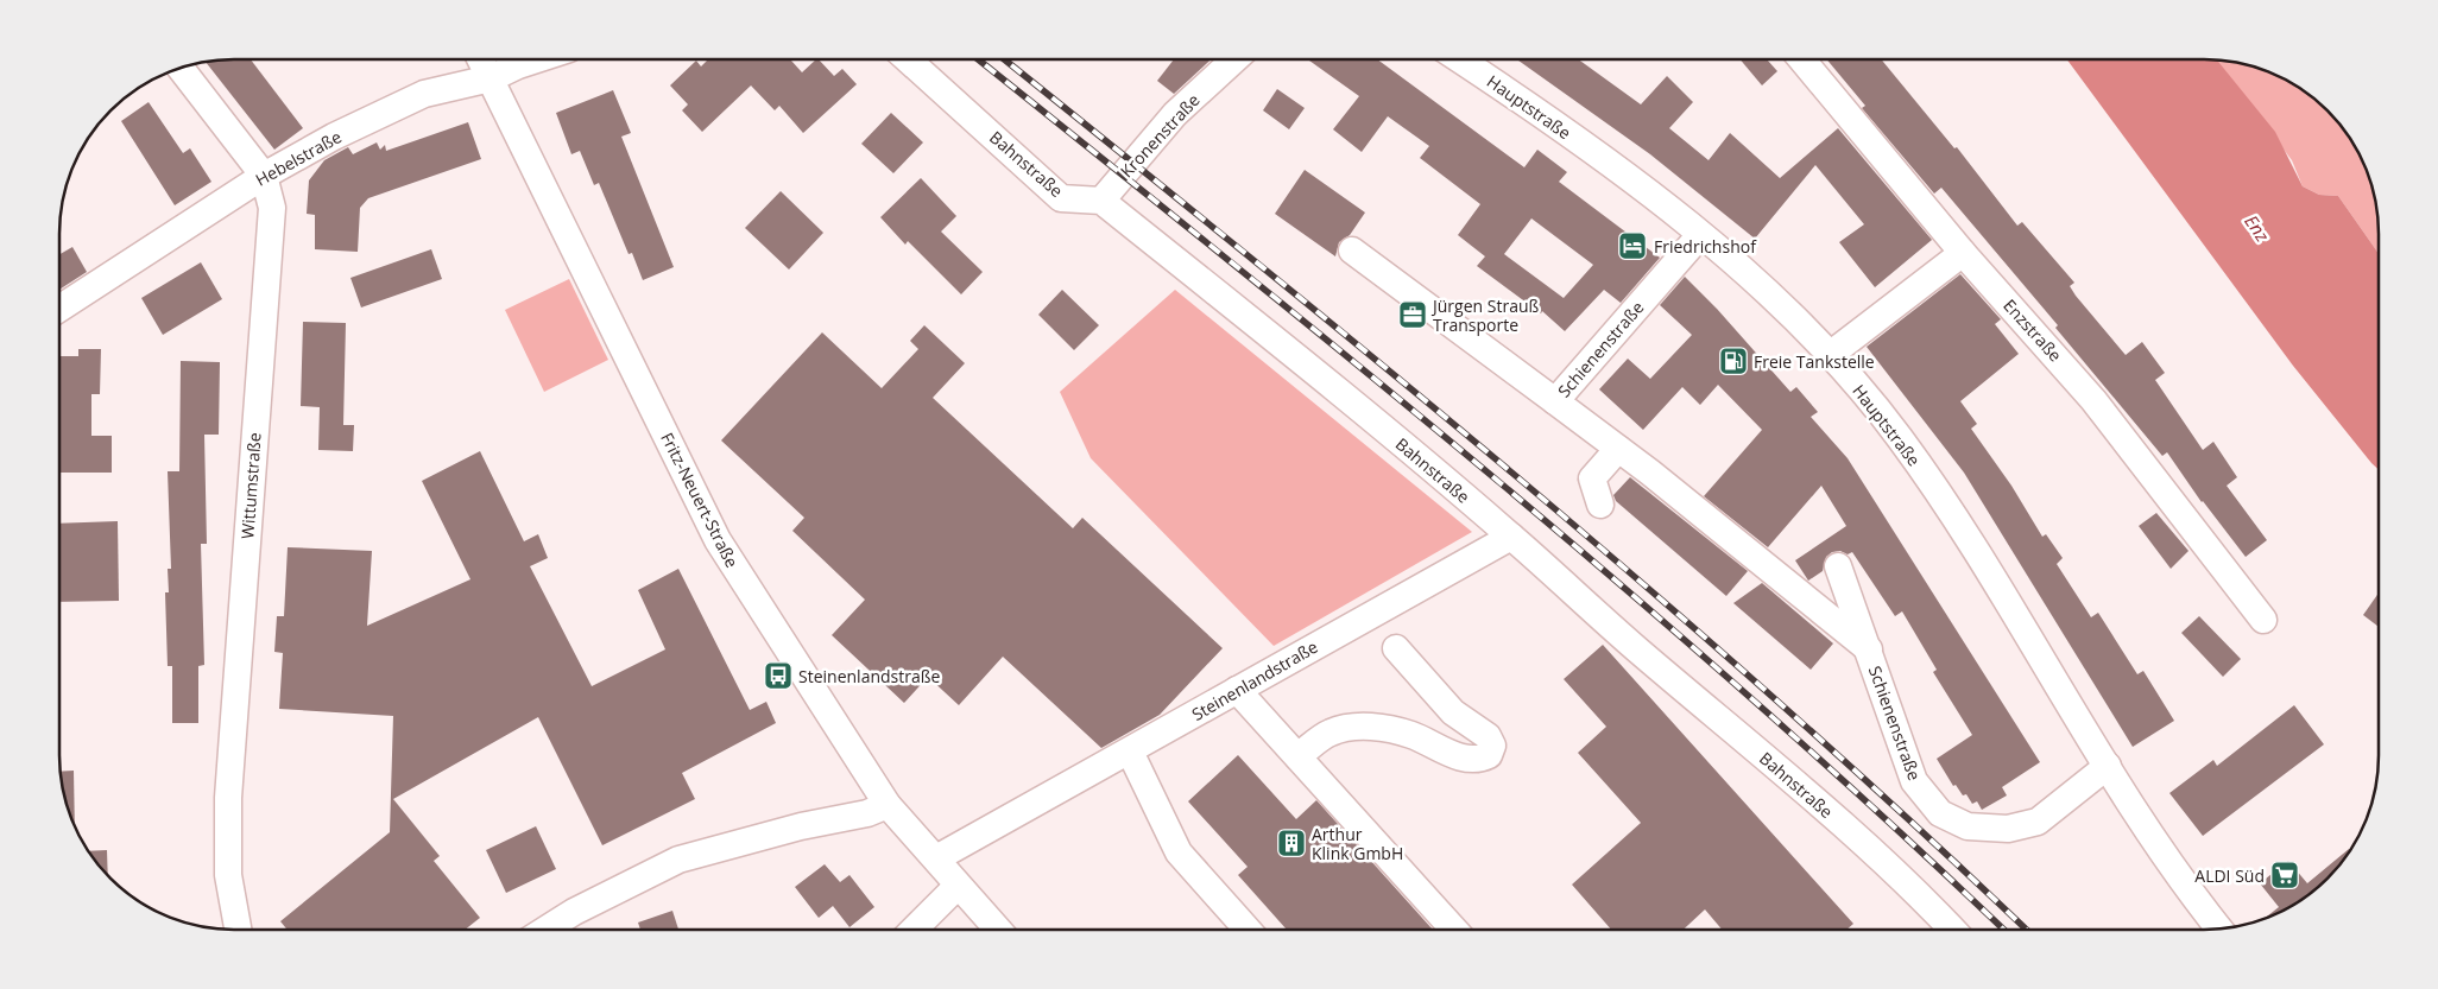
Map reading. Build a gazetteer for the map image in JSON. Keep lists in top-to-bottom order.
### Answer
{
  "streets": {
    "street": [
      "Hauptstraße",
      "Kronenstraße",
      "Hebelstraße",
      "Bahnstraße",
      "Enzstraße",
      "Schienenstraße",
      "Wittumstraße",
      "Fritz-Neuert-Straße",
      "Steinenlandstraße"
    ]
  },
  "crossings": [
    ["Hauptstraße", "Schienenstraße"],
    ["Kronenstraße", "Bahnstraße"],
    ["Hebelstraße", "Wittumstraße"],
    ["Hebelstraße", "Fritz-Neuert-Straße"],
    ["Bahnstraße", "Steinenlandstraße"],
    ["Fritz-Neuert-Straße", "Steinenlandstraße"]
  ],
  "water": ["Enz"],
  "places": {
    "hotel": ["Friedrichshof"],
    "office": ["Jürgen Strauß Transporte"],
    "fuel station": ["Freie Tankstelle"],
    "bus stop": ["Steinenlandstraße"],
    "building": ["Arthur Klink GmbH"],
    "supermarket": ["ALDI Süd"]
  }
}
